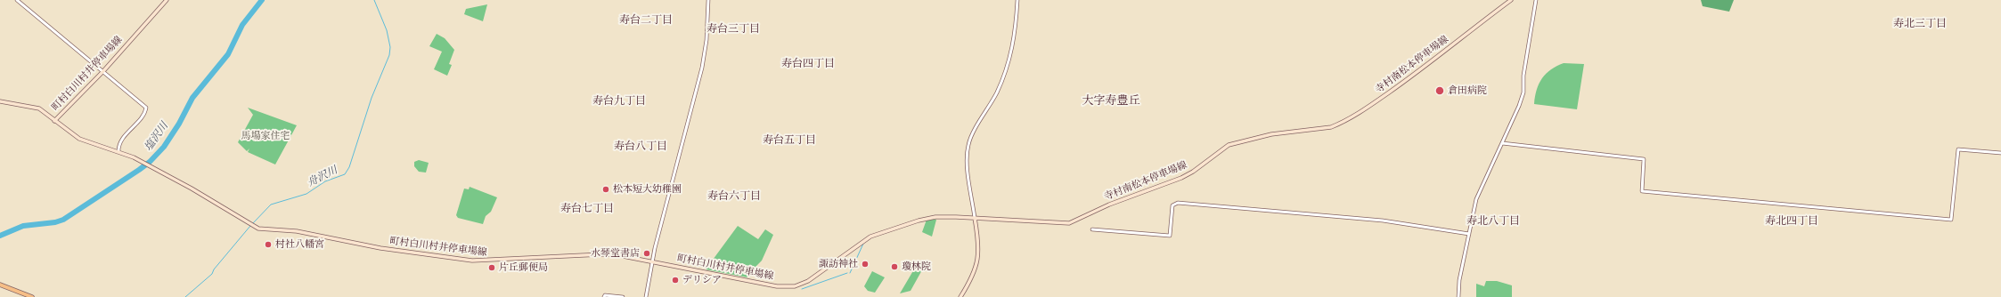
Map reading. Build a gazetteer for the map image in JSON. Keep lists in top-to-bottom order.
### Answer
{
  "streets": {
    "main road": ["寺村南松本停車場線", "町村白川村井停車場線"]
  },
  "crossings": [
    ["寺村南松本停車場線", "町村白川村井停車場線"]
  ],
  "districts": [
    "寿台二丁目",
    "寿北三丁目",
    "寿台三丁目",
    "寿台四丁目",
    "寿台九丁目",
    "大字寿豊丘",
    "寿台五丁目",
    "寿台八丁目",
    "寿台六丁目",
    "寿台七丁目",
    "寿北八丁目",
    "寿北四丁目"
  ],
  "water": ["塩沢川", "舟沢川"],
  "parks": ["馬場家住宅"],
  "places": [
    "倉田病院",
    "松本短大幼稚園",
    "村社八幡宮",
    "水琴堂書店",
    "諏訪神社",
    "瓊林院",
    "片丘郵便局",
    "デリシア"
  ]
}
